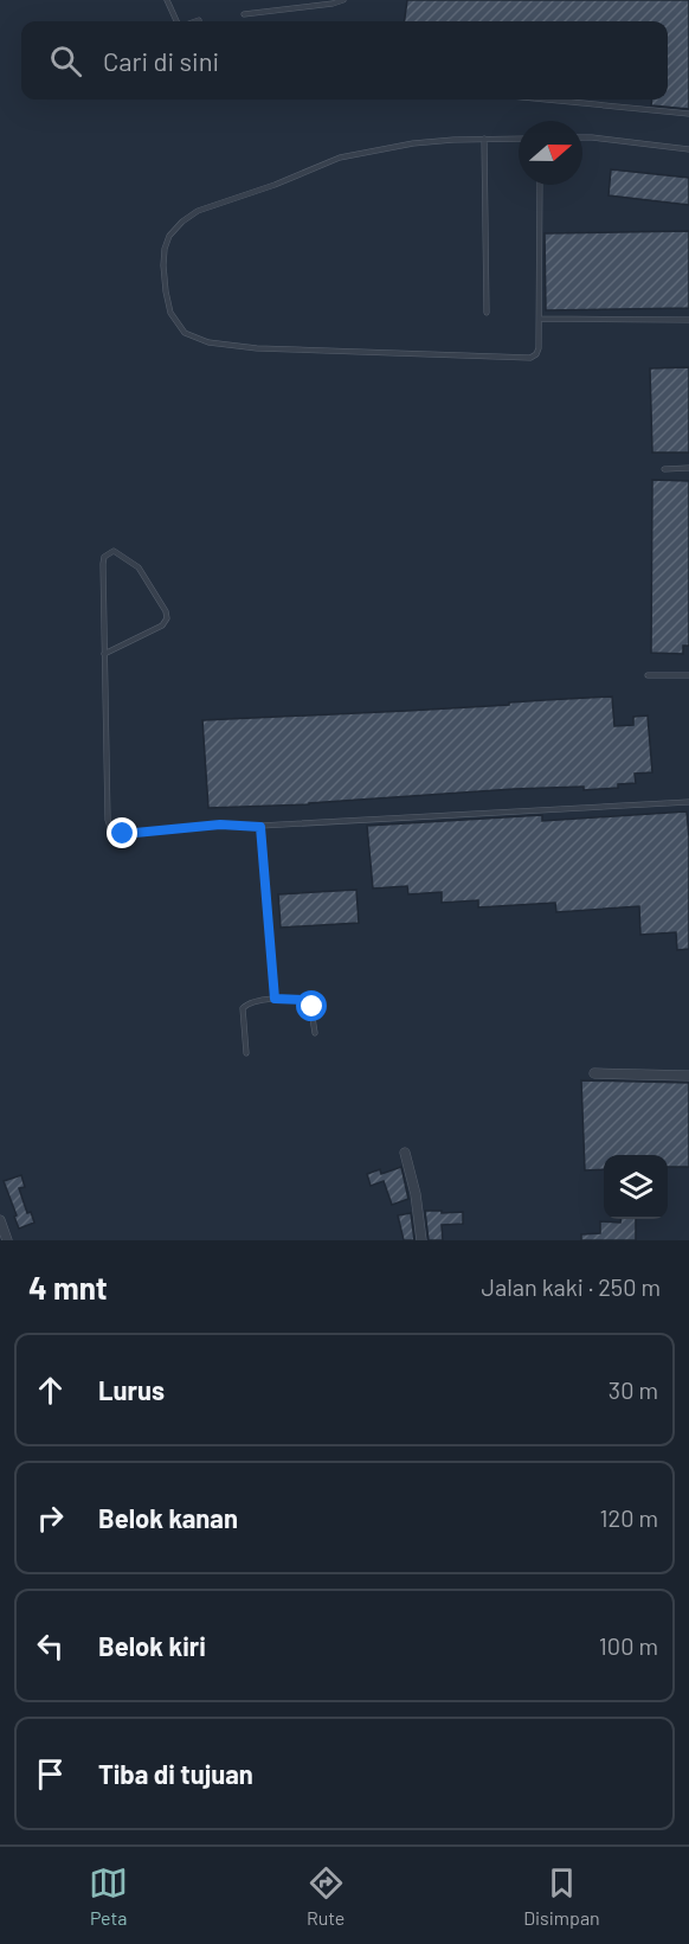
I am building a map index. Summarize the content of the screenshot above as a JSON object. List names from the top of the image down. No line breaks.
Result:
{"north":"right","page":{"search":"Cari di sini","heading":["4 mnt","Jalan kaki · 250 m"],"list":[["Lurus","30 m"],["Belok kanan","120 m"],["Belok kiri","100 m"],"Tiba di tujuan"],"nav":["Peta","Rute","Disimpan"]}}
